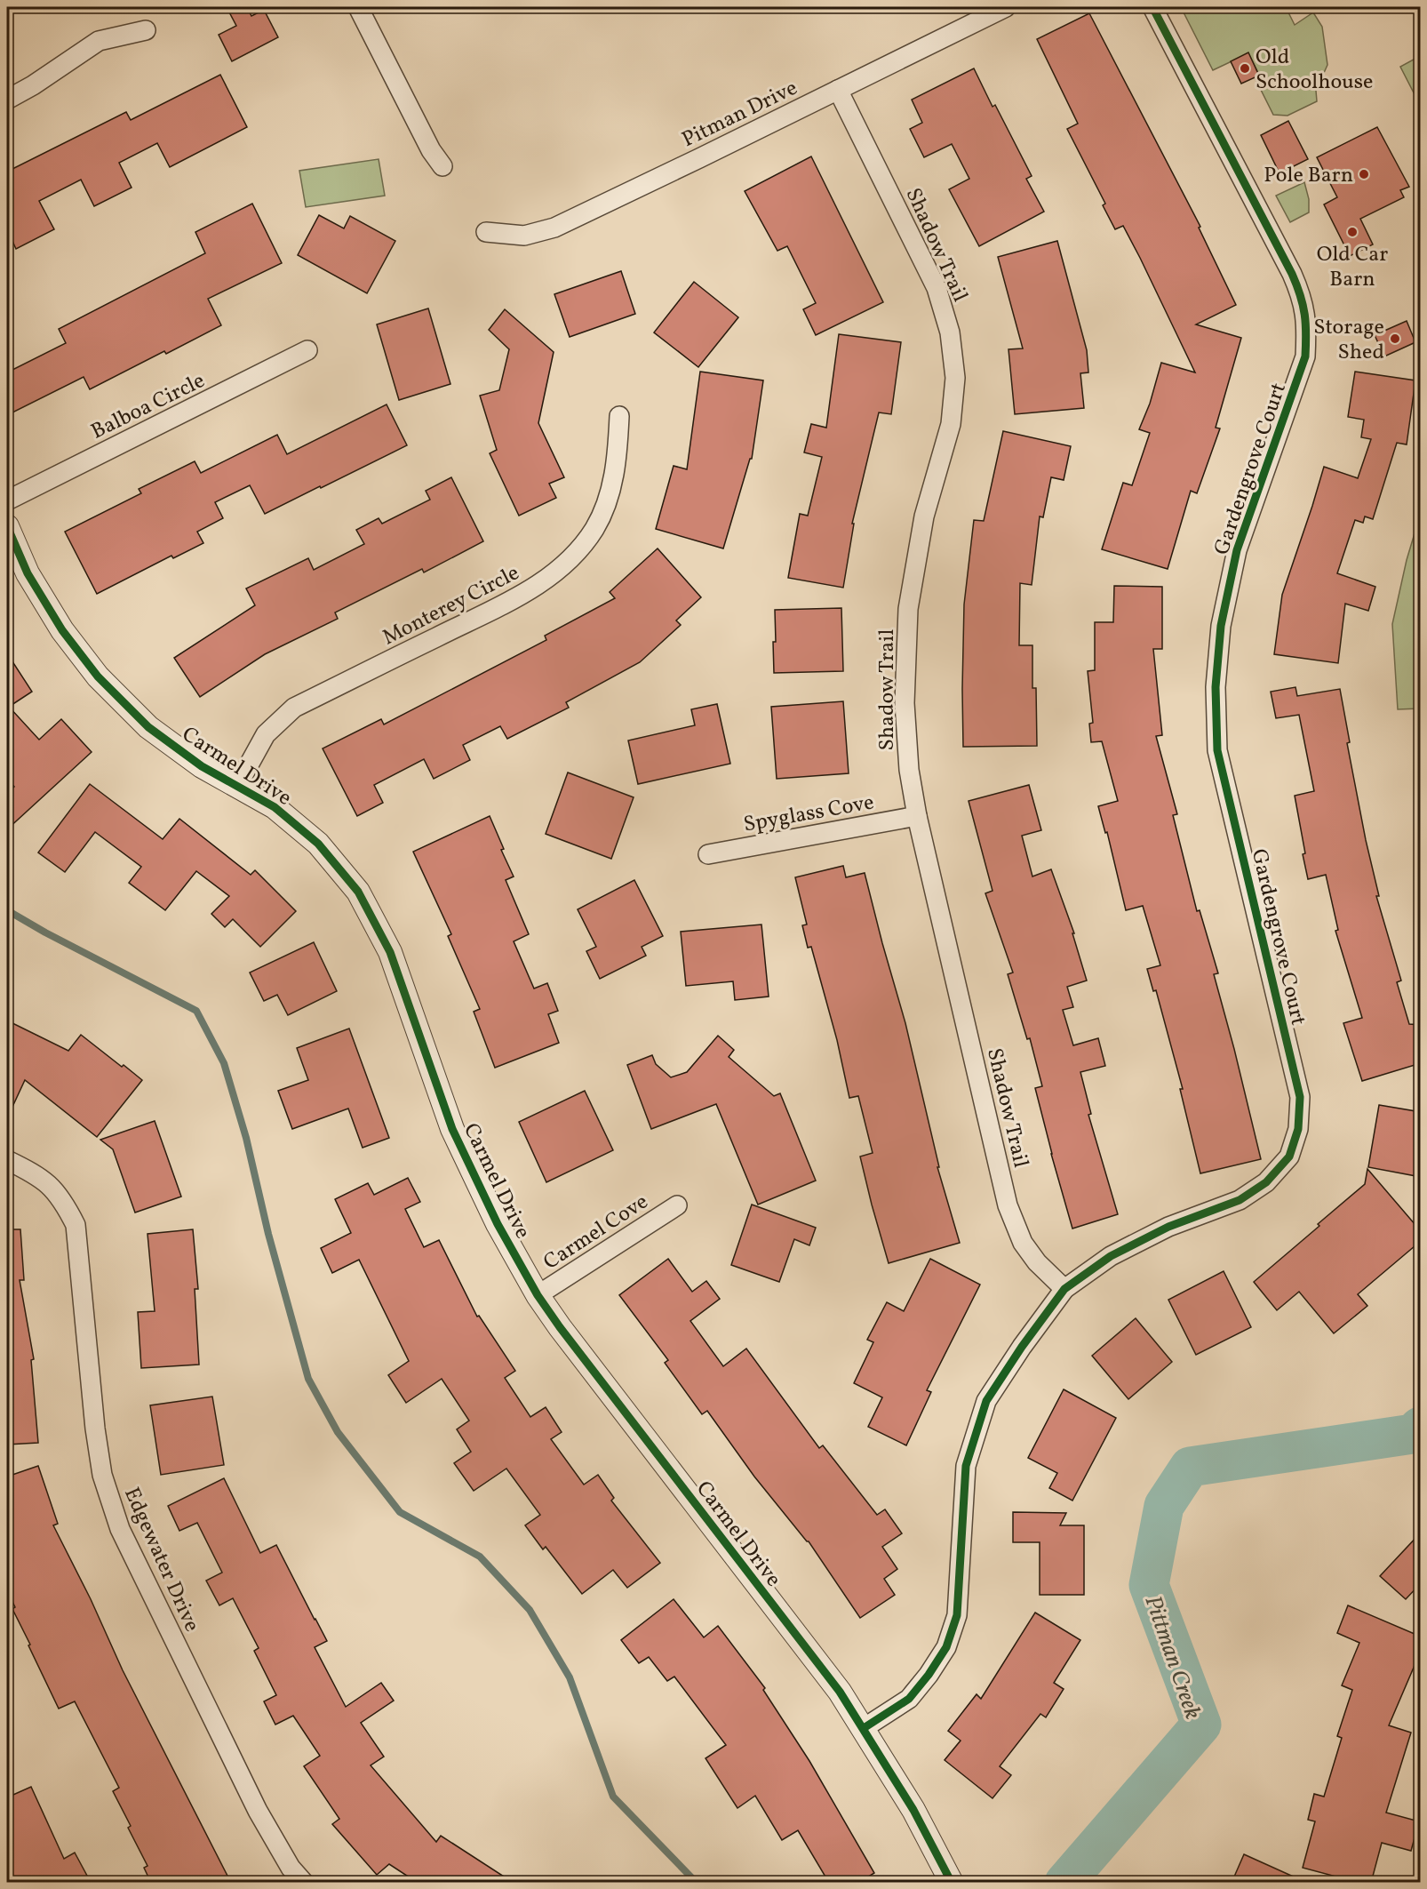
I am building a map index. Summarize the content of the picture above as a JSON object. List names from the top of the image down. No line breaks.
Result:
{"streets":{"street":["Pitman Drive","Shadow Trail","Balboa Circle","Gardengrove Court","Monterey Circle","Carmel Drive","Spyglass Cove","Carmel Cove","Edgewater Drive"]},"crossings":[["Pitman Drive","Shadow Trail"],["Shadow Trail","Gardengrove Court"],["Shadow Trail","Spyglass Cove"],["Gardengrove Court","Carmel Drive"],["Monterey Circle","Carmel Drive"],["Carmel Drive","Carmel Cove"]],"water":["Pittman Creek"],"places":["Old Schoolhouse","Pole Barn","Old Car Barn","Storage Shed"]}
